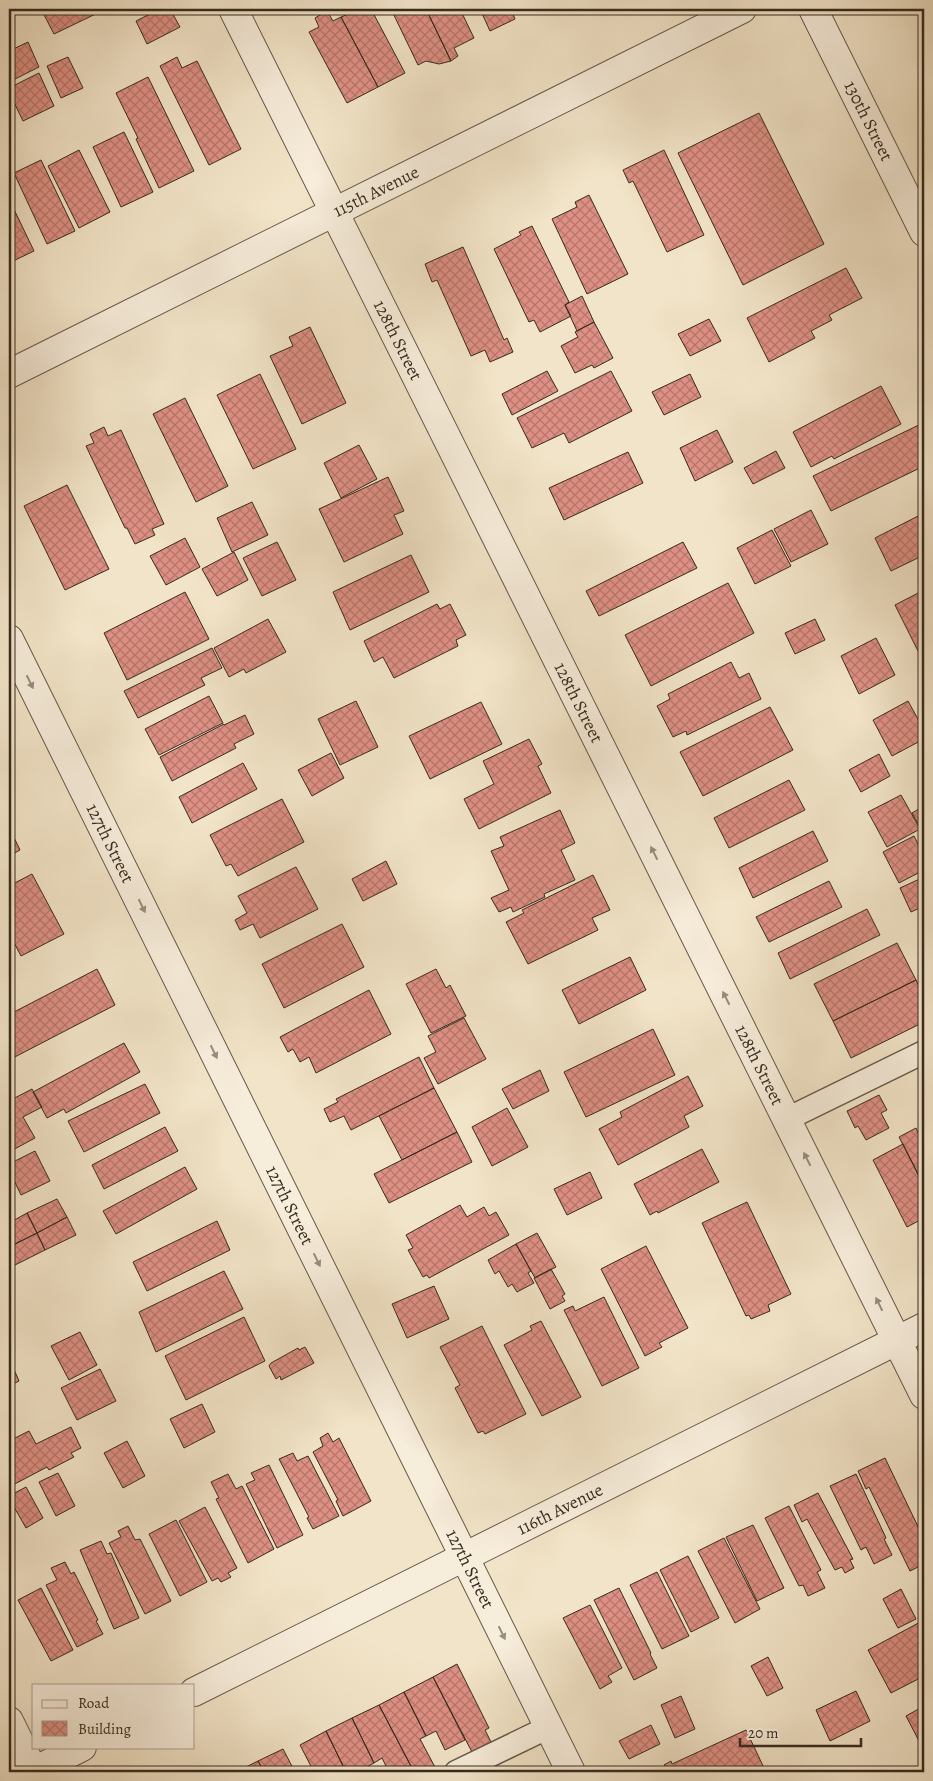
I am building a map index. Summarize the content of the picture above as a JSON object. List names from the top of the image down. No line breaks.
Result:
{"streets":{"street":["130th Street","115th Avenue","128th Street","127th Street","116th Avenue"]},"crossings":[["115th Avenue","128th Street"],["128th Street","116th Avenue"],["127th Street","116th Avenue"]],"one_way":["128th Street","127th Street"],"legend":["Road","Building"],"scale_bar":"20 m"}
